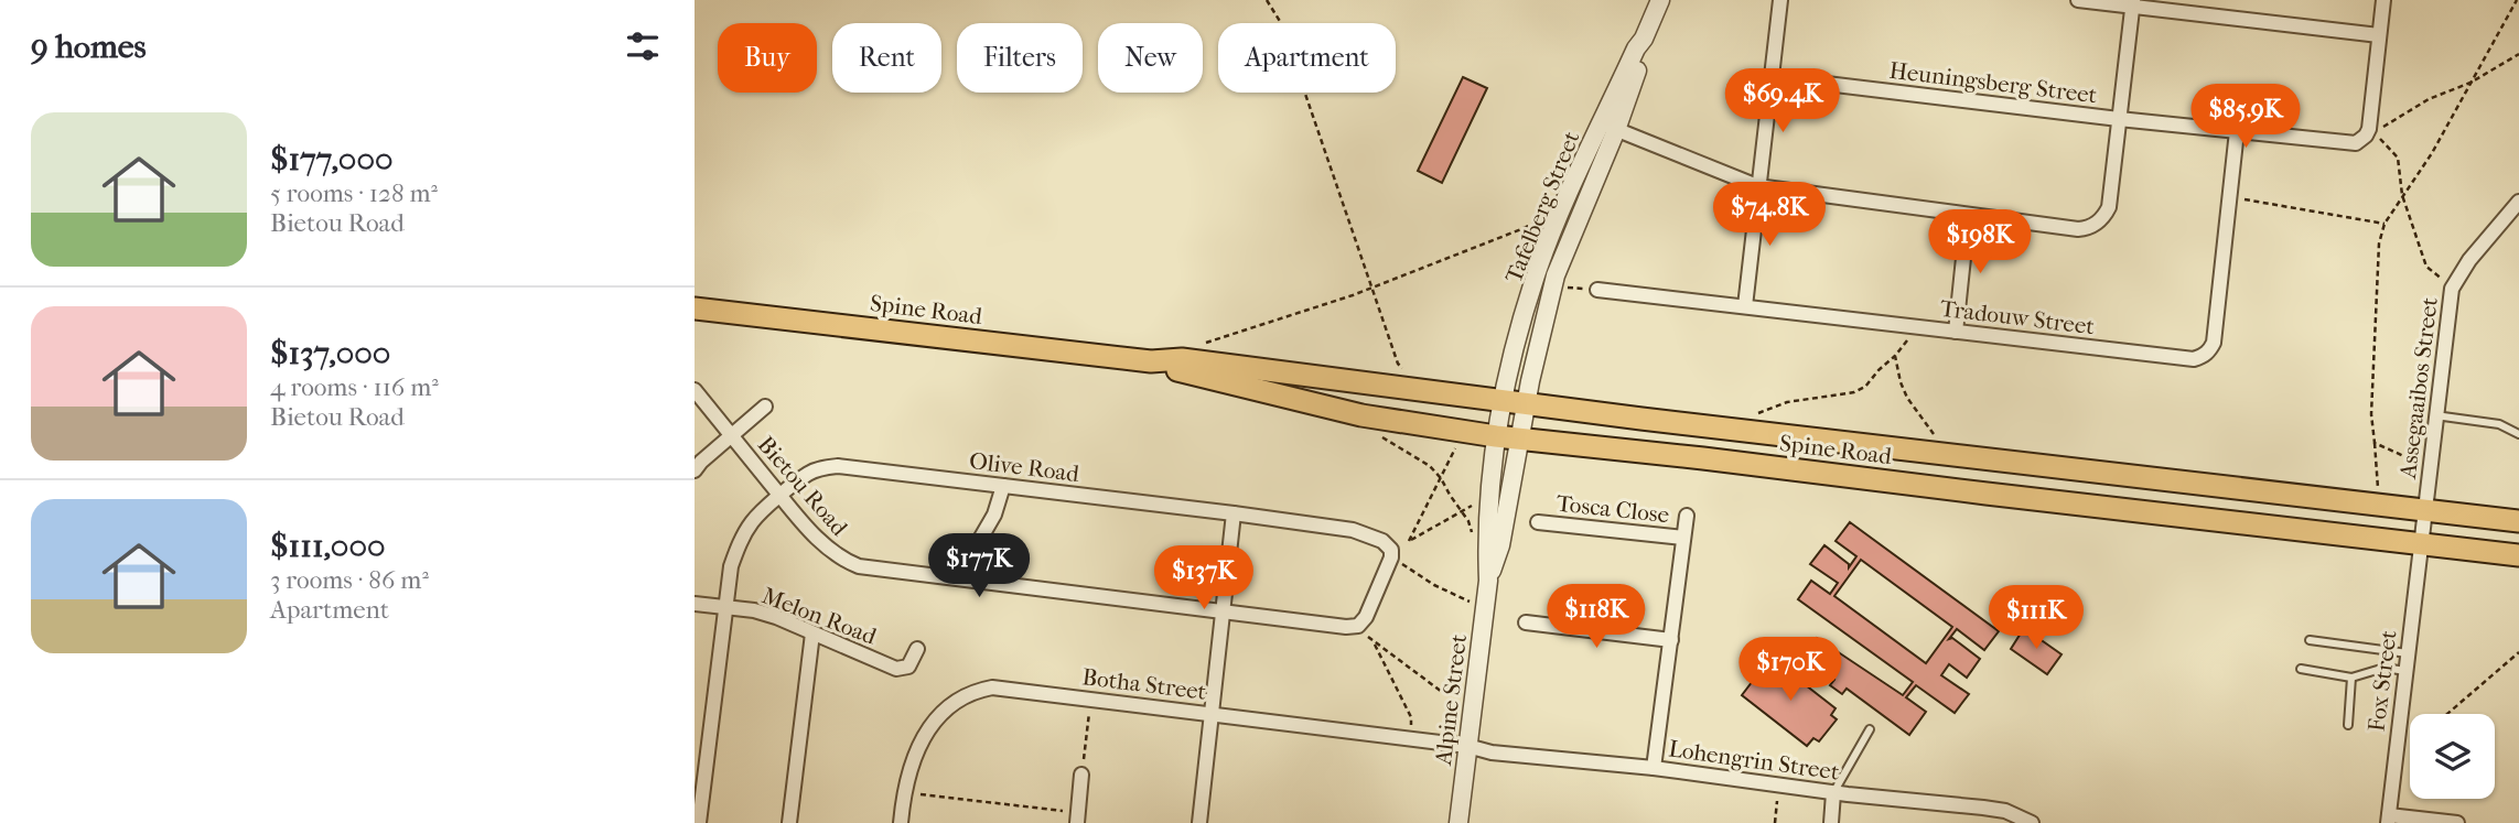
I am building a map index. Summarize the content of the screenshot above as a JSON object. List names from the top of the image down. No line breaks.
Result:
{"streets":{"main road":["Spine Road"],"street":["Heuningsberg Street","Tafelberg Street","Tradouw Street","Assegaaibos Street","Olive Road","Bietou Road","Tosca Close","Melon Road","Fox Street","Botha Street","Alpine Street","Lohengrin Street"]},"crossings":[["Heuningsberg Street","Tradouw Street"],["Tafelberg Street","Spine Road"],["Tafelberg Street","Alpine Street"],["Spine Road","Assegaaibos Street"],["Spine Road","Fox Street"],["Spine Road","Alpine Street"],["Assegaaibos Street","Fox Street"],["Olive Road","Bietou Road"],["Olive Road","Melon Road"],["Botha Street","Alpine Street"],["Botha Street","Lohengrin Street"],["Alpine Street","Lohengrin Street"]],"page":{"heading":"9 homes","chip":["Buy","Rent","Filters","New","Apartment"],"price":["$69.4K","$85.9K","$74.8K","$198K","$177K","$137K","$118K","$111K","$170K"],"list":[{"name":"$177,000","note":"5 rooms · 128 m² · Bietou Road"},{"name":"$137,000","note":"4 rooms · 116 m² · Bietou Road"},{"name":"$111,000","note":"3 rooms · 86 m² · Apartment"}]}}
